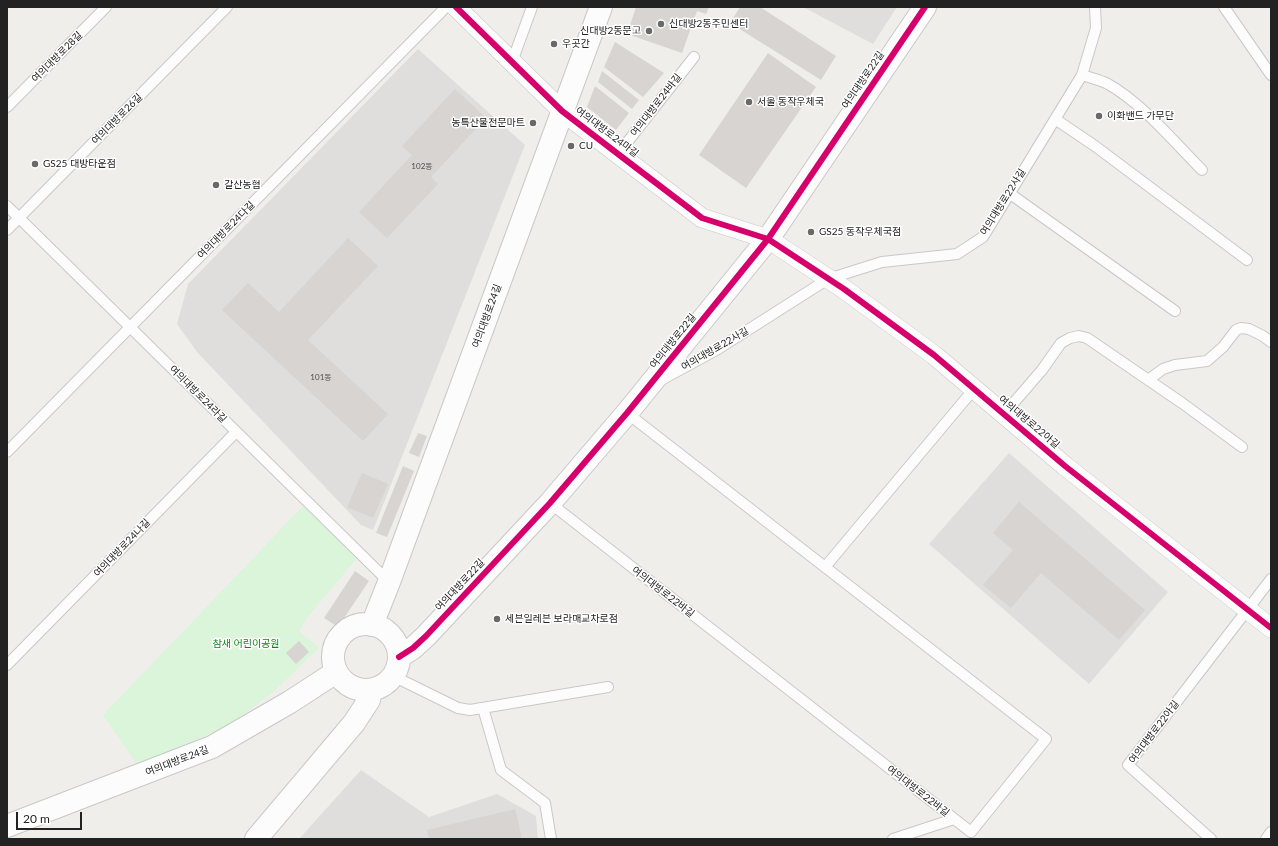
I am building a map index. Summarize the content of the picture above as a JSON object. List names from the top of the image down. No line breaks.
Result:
{"streets":{"street":["여의대방로22길","여의대방로24마길","여의대방로24길","여의대방로22아길"],"lane":["여의대방로28길","여의대방로24바길","여의대방로26길","여의대방로22사길","여의대방로24다길","여의대방로24라길","여의대방로24나길","여의대방로22바길"]},"crossings":[["여의대방로22길","여의대방로24마길"],["여의대방로22길","여의대방로22사길"],["여의대방로22길","여의대방로24길"],["여의대방로22길","여의대방로22아길"],["여의대방로22길","여의대방로22바길"],["여의대방로24바길","여의대방로24마길"],["여의대방로26길","여의대방로24라길"],["여의대방로24마길","여의대방로24길"],["여의대방로24마길","여의대방로22아길"],["여의대방로22사길","여의대방로22아길"],["여의대방로24다길","여의대방로24라길"],["여의대방로24길","여의대방로24라길"],["여의대방로24라길","여의대방로24나길"]],"parks":["참새 어린이공원"],"places":["신대방2동주민센터","신대방2동문고","우곳간","서울 동작우체국","이화밴드 가무단","농특산물전문마트","CU","GS25 대방타운점","갈산농협","GS25 동작우체국점","세븐일레븐 보라매교차로점"],"house_numbers":["102동","101동"],"scale_bar":"20 m"}
